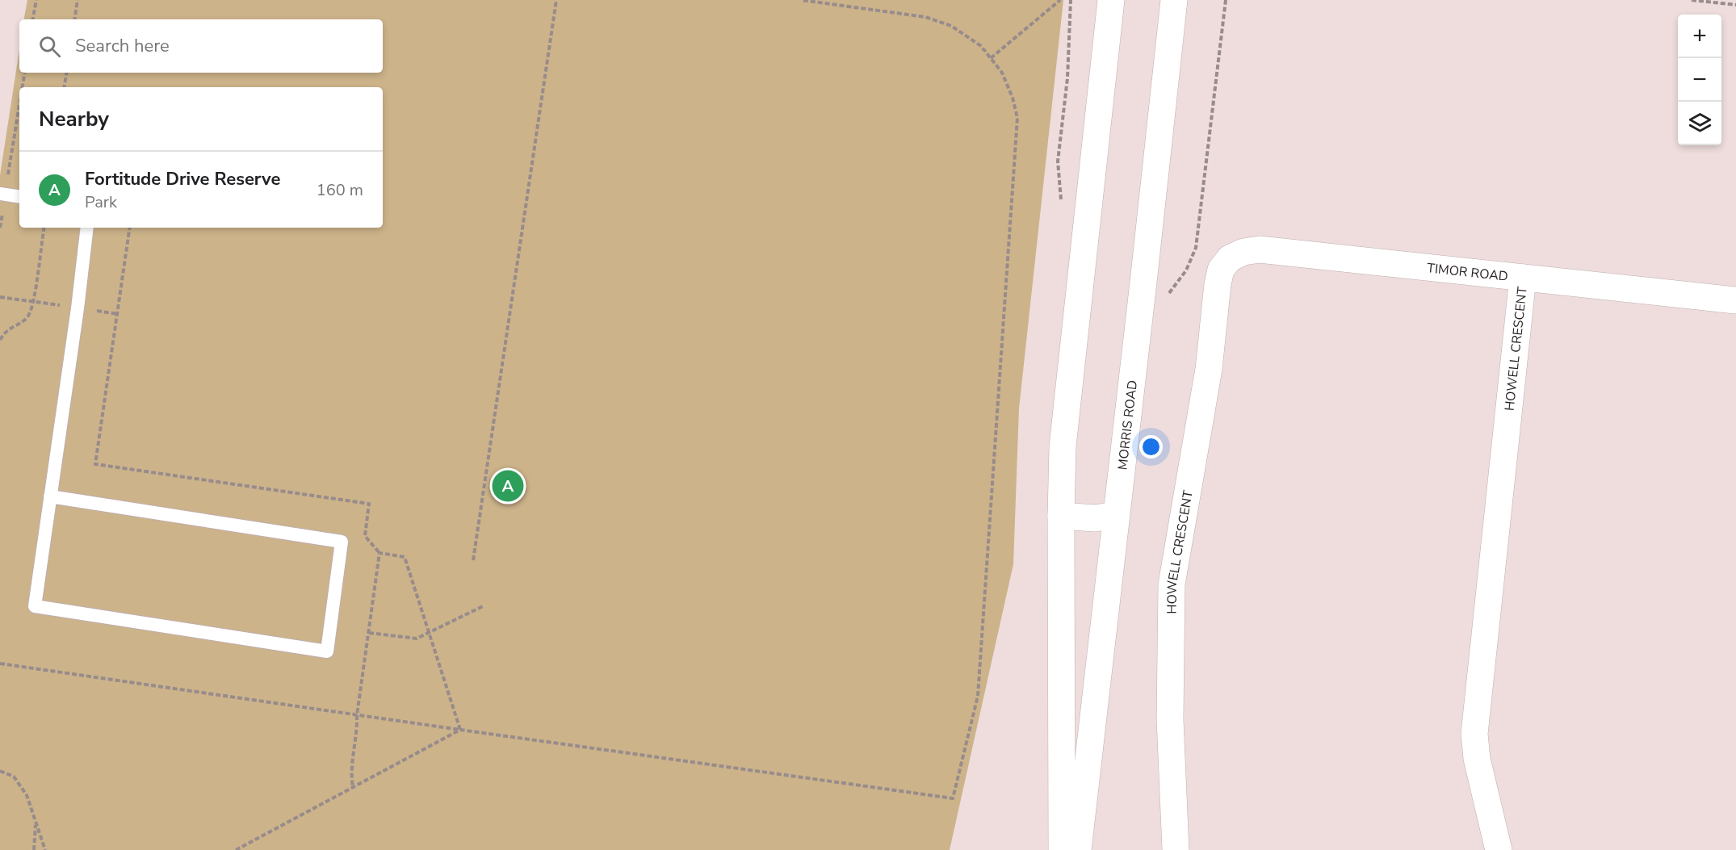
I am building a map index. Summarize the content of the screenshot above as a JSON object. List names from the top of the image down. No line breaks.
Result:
{"streets":{"street":["TIMOR ROAD","HOWELL CRESCENT","MORRIS ROAD"]},"crossings":[["TIMOR ROAD","HOWELL CRESCENT"]],"page":{"map_buttons":["+","−"],"search":"Search here","heading":"Nearby","list":[{"mark":"A","name":"Fortitude Drive Reserve","note":"Park","value":"160 m"}],"pins":"A"}}
